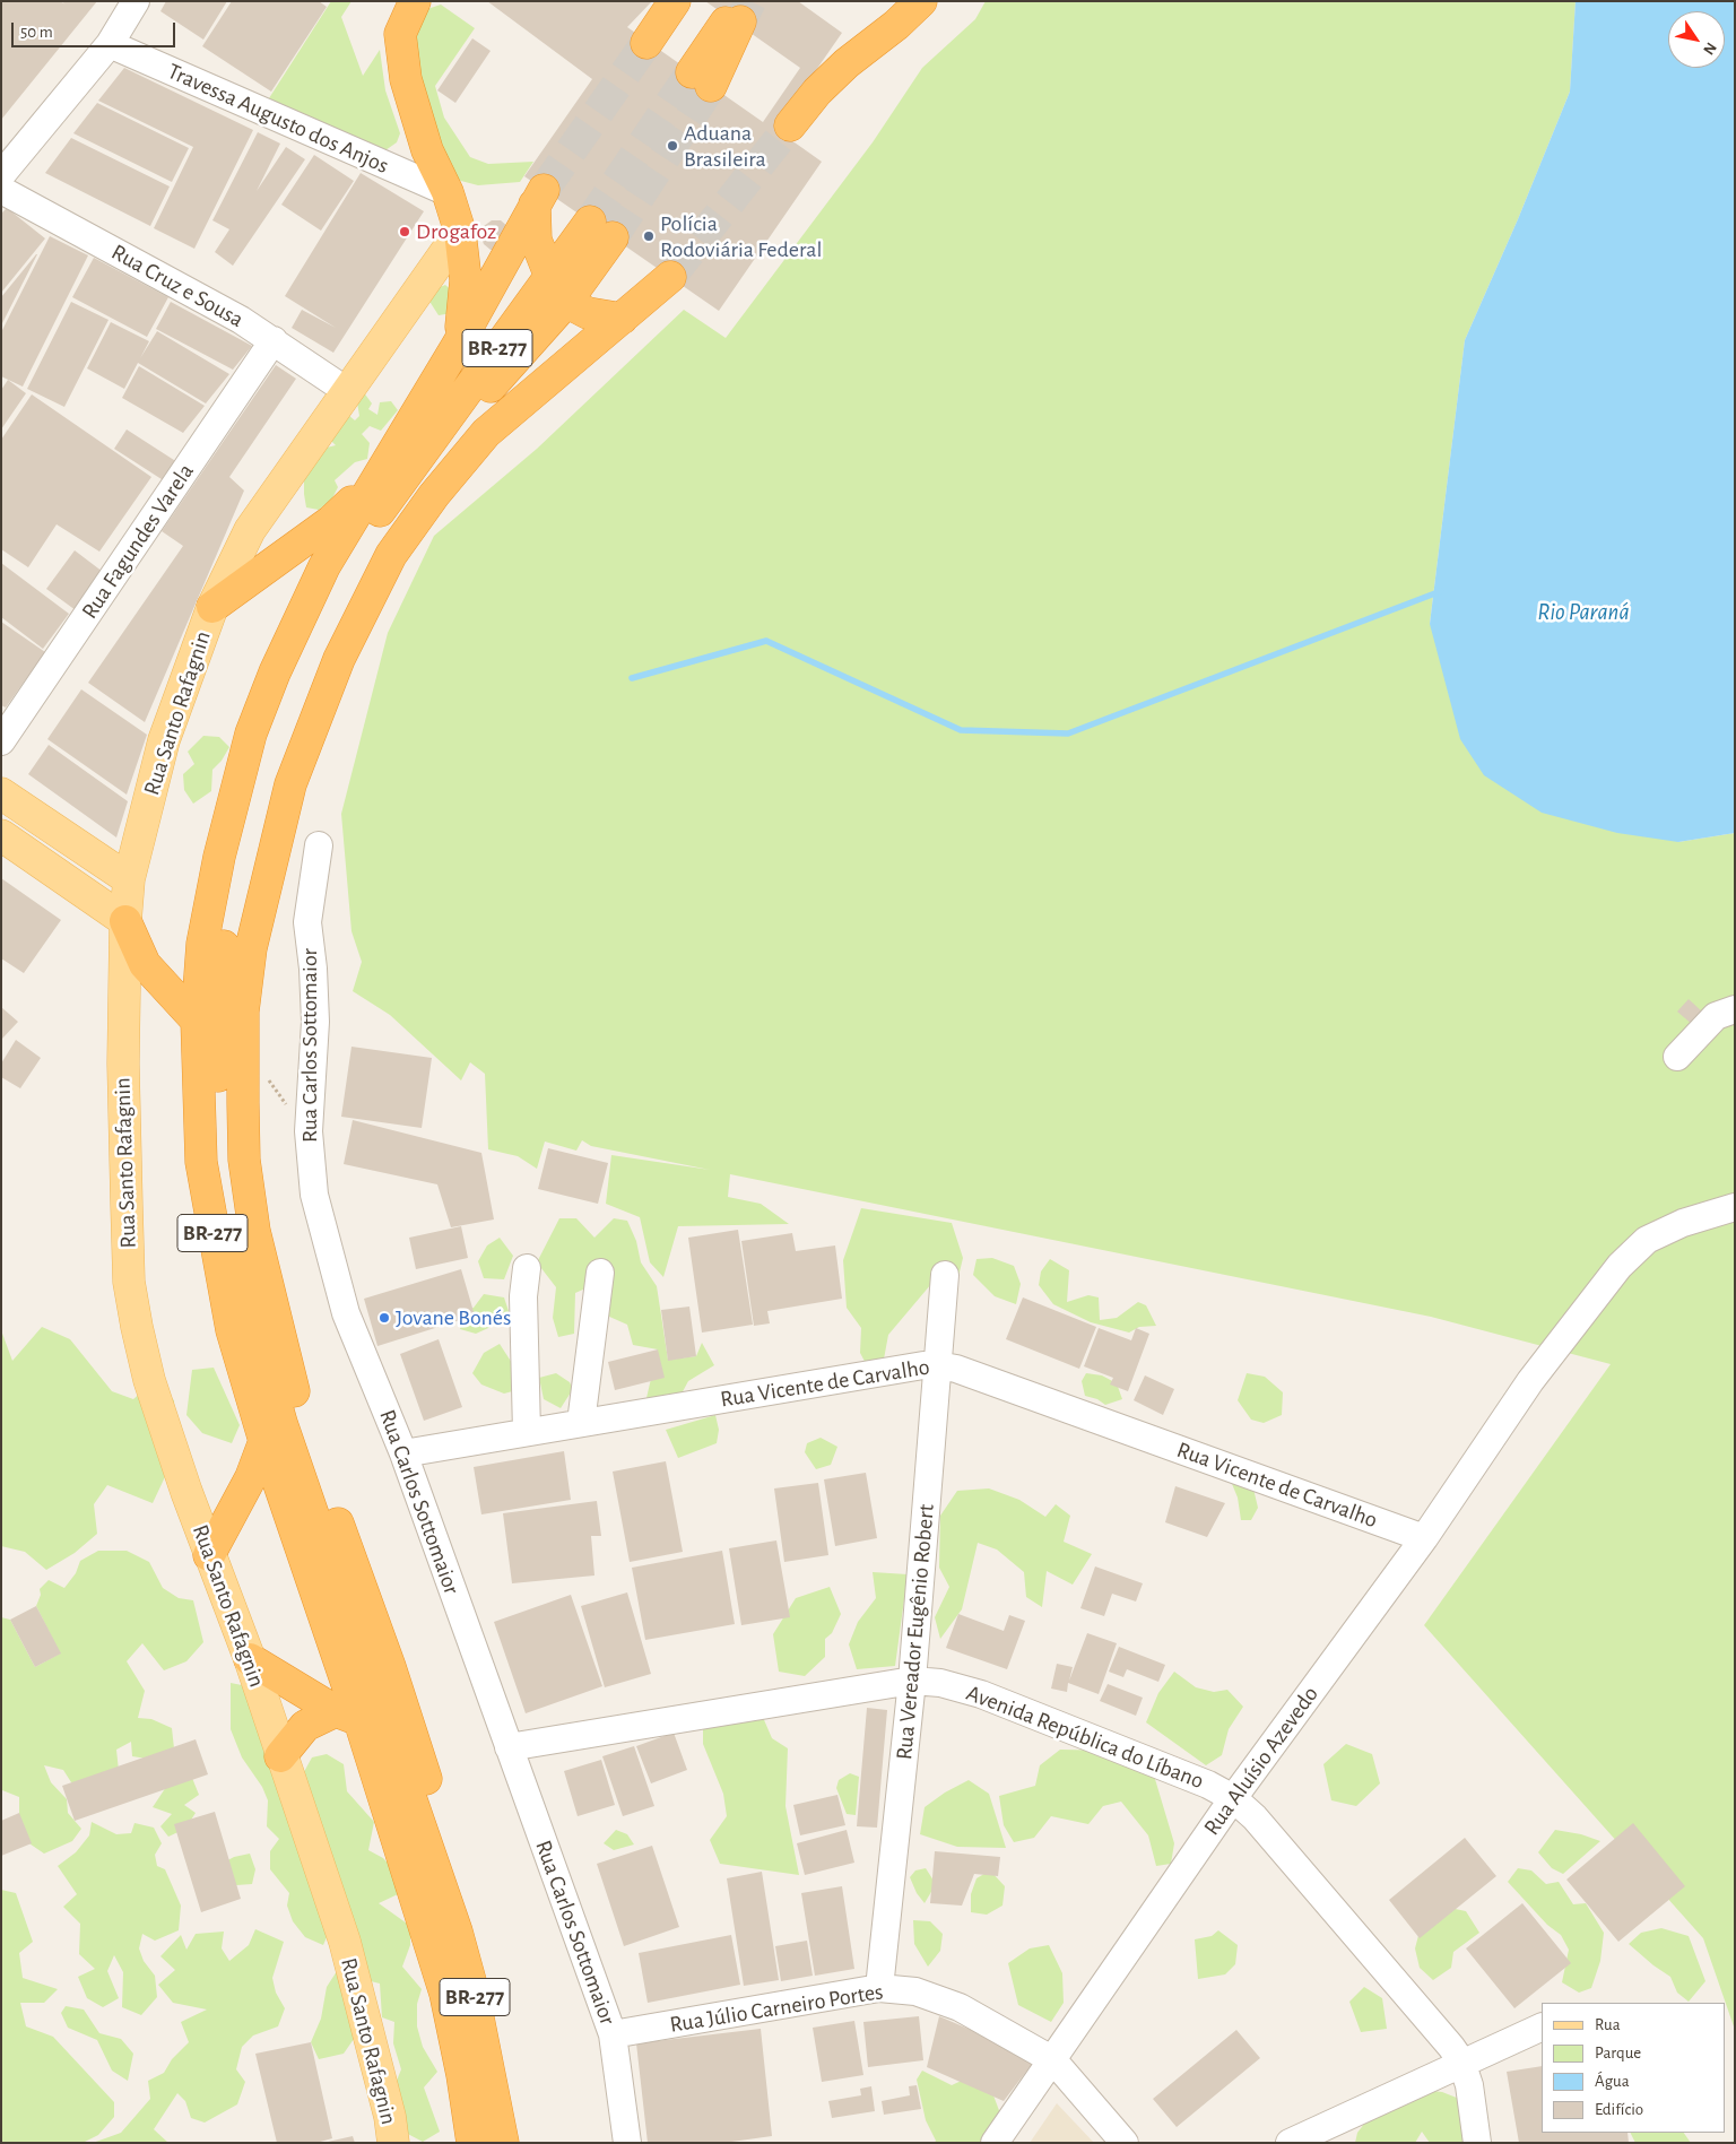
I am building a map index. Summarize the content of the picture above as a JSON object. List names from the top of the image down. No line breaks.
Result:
{"streets":{"highway":["BR-277"],"main road":["Rua Santo Rafagnin"],"street":["Travessa Augusto dos Anjos","Rua Cruz e Sousa","Rua Fagundes Varela","Rua Carlos Sottomaior","Rua Vicente de Carvalho","Rua Vereador Eugênio Robert","Avenida República do Líbano","Rua Aluísio Azevedo","Rua Júlio Carneiro Portes"]},"crossings":[["Rua Cruz e Sousa","Rua Fagundes Varela"],["Rua Cruz e Sousa","Rua Santo Rafagnin"],["Rua Carlos Sottomaior","Rua Vicente de Carvalho"],["Rua Carlos Sottomaior","Avenida República do Líbano"],["Rua Carlos Sottomaior","Rua Júlio Carneiro Portes"],["Rua Vicente de Carvalho","Rua Vereador Eugênio Robert"],["Rua Vicente de Carvalho","Rua Aluísio Azevedo"],["Rua Vereador Eugênio Robert","Avenida República do Líbano"],["Rua Vereador Eugênio Robert","Rua Júlio Carneiro Portes"],["Avenida República do Líbano","Rua Aluísio Azevedo"],["Rua Aluísio Azevedo","Rua Júlio Carneiro Portes"]],"water":["Rio Paraná"],"places":["Aduana Brasileira","Drogafoz","Polícia Rodoviária Federal","Jovane Bonés"],"legend":["Rua","Parque","Água","Edifício"],"scale_bar":"50 m","north":"bottom right"}
